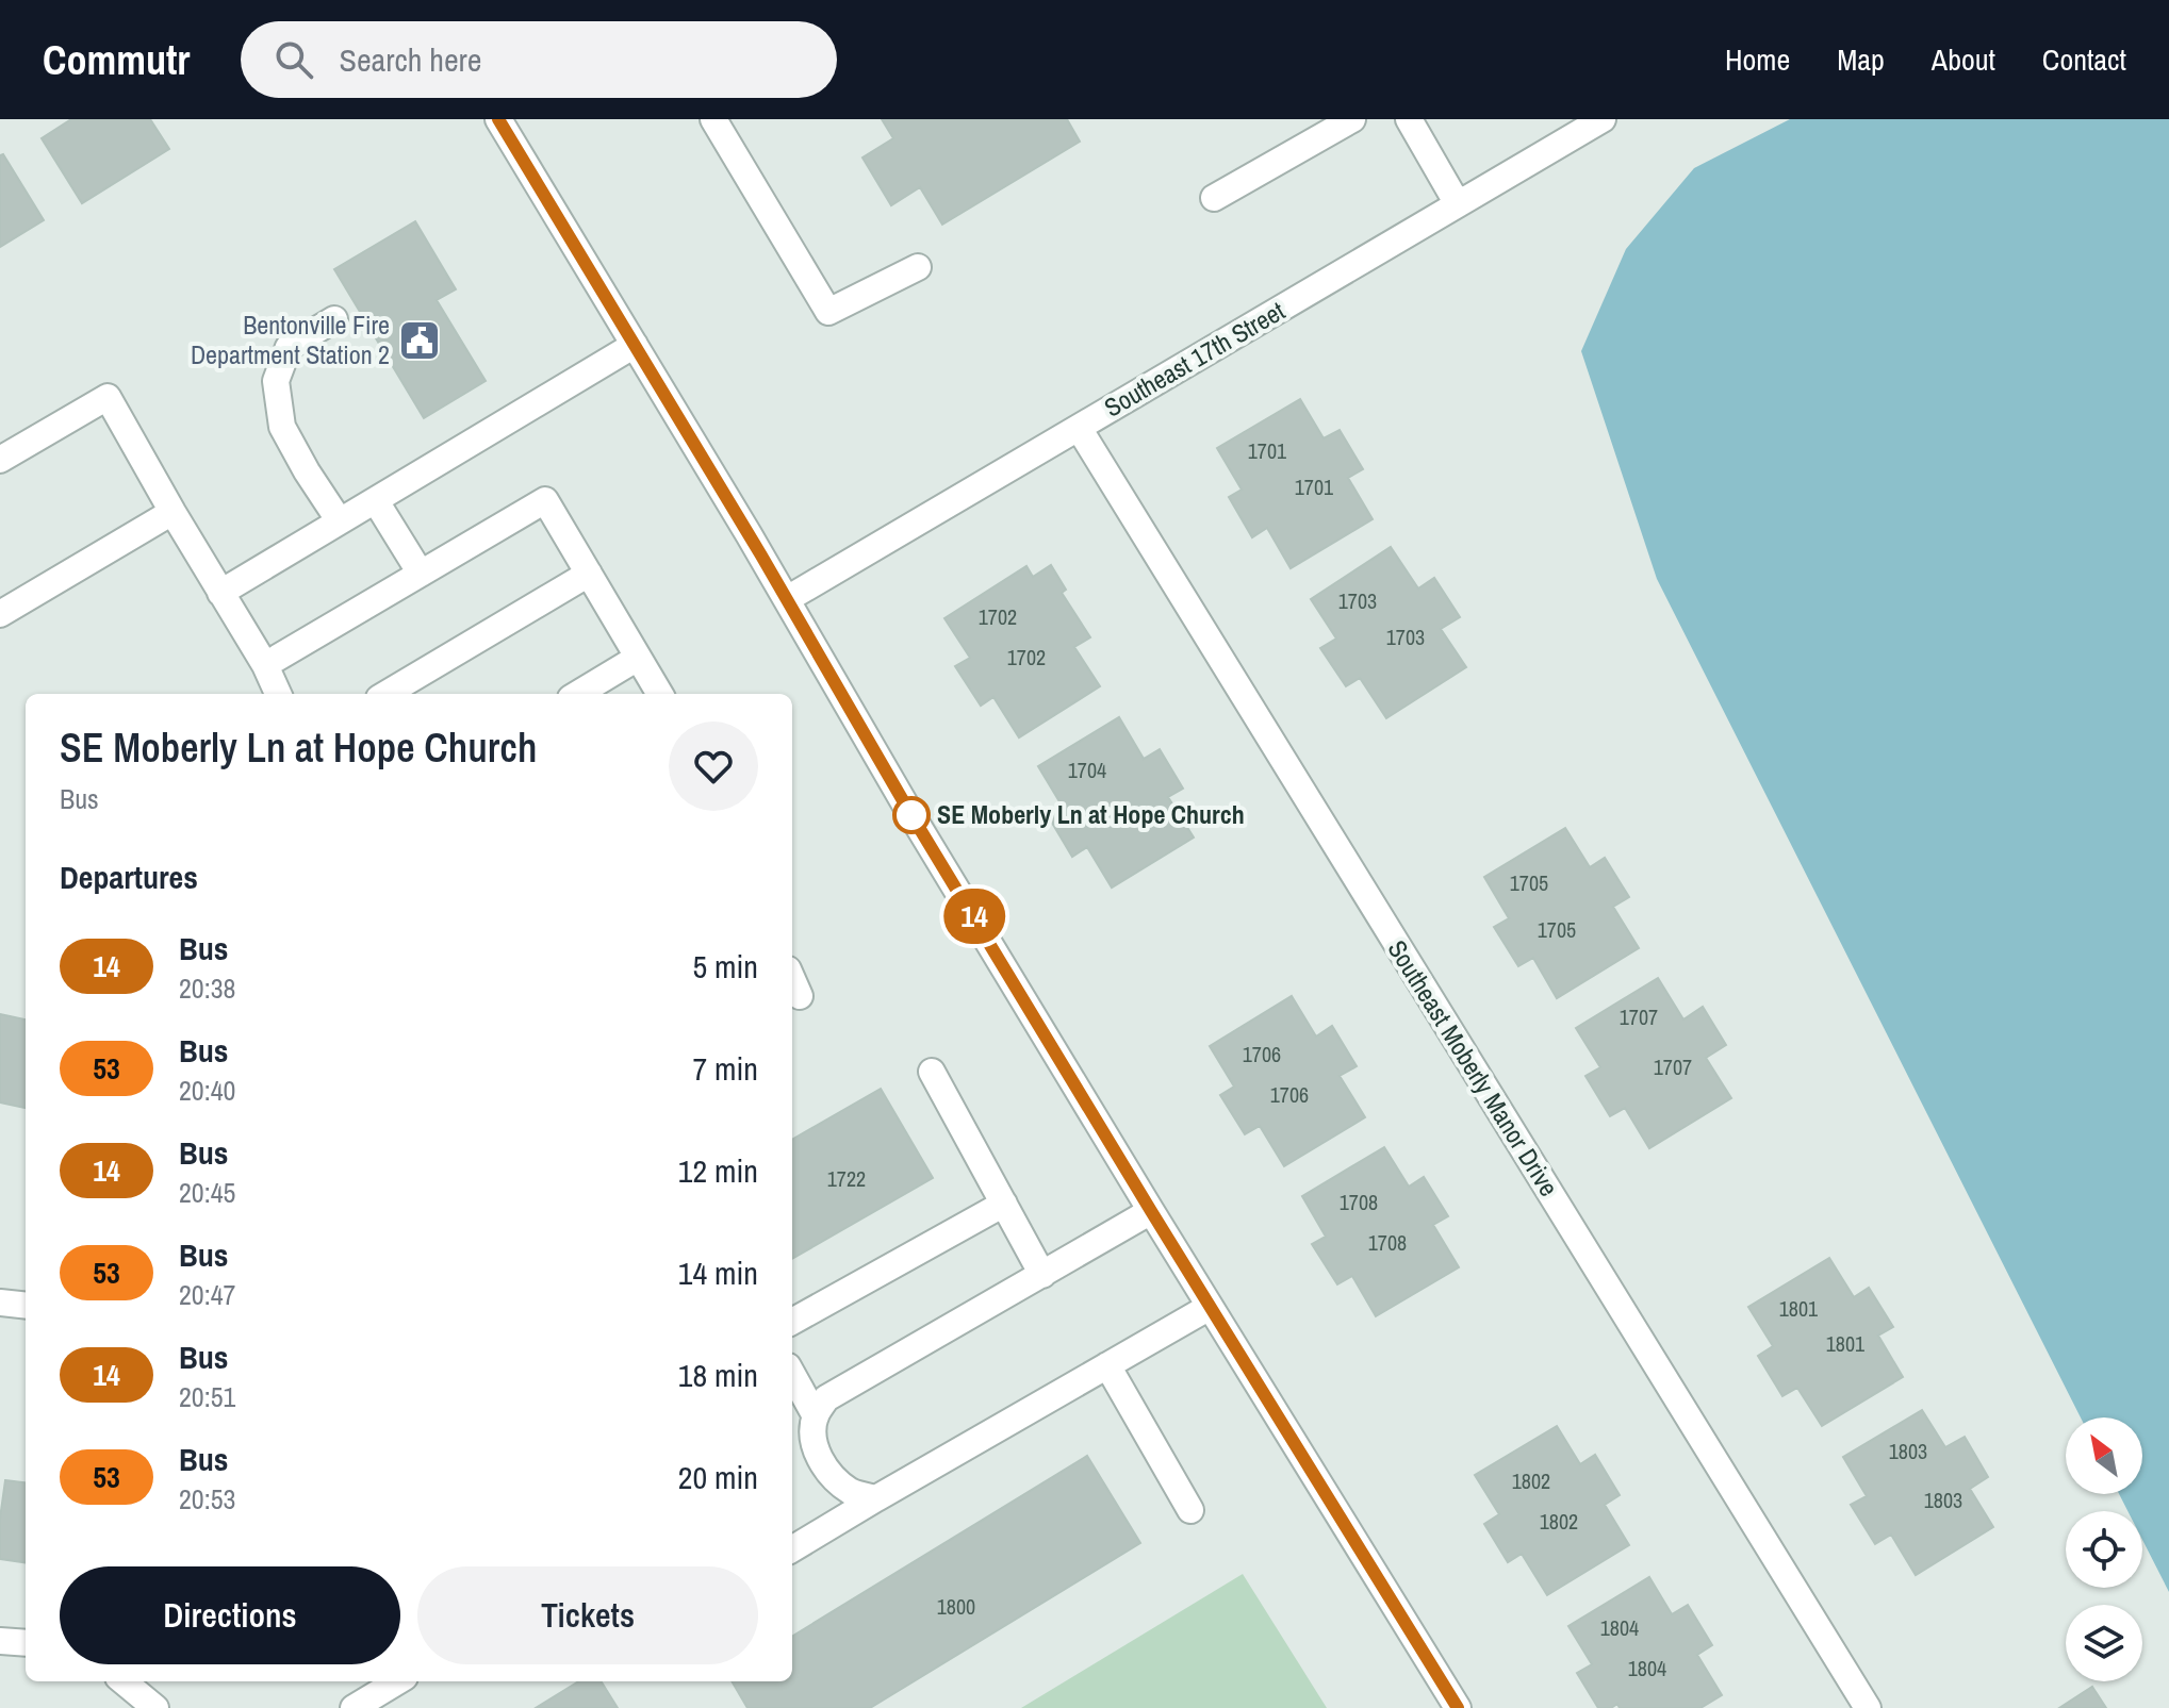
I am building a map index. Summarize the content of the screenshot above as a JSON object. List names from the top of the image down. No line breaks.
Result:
{"streets":{"street":["Southeast 17th Street","Southeast Moberly Manor Drive"]},"crossings":[["Southeast 17th Street","Southeast Moberly Manor Drive"]],"places":{"public building":["Bentonville Fire Department Station 2"],"other":["SE Moberly Ln at Hope Church"]},"lines":["bus line 14"],"house_numbers":["1701","1701","1703","1702","1703","1702","1704","1705","1705","1707","1706","1707","1706","1722","1708","1708","1801","1801","1803","1802","1803","1802","1800","1804","1804"],"north":"top left","page":{"header":"Commutr","search":"Search here","nav":["Home","Map","About","Contact"],"on_map":"14","heading":[["SE Moberly Ln at Hope Church","Bus"],"Departures"],"list":[{"mark":"14","name":"Bus","note":"20:38","value":"5 min"},{"mark":"53","name":"Bus","note":"20:40","value":"7 min"},{"mark":"14","name":"Bus","note":"20:45","value":"12 min"},{"mark":"53","name":"Bus","note":"20:47","value":"14 min"},{"mark":"14","name":"Bus","note":"20:51","value":"18 min"},{"mark":"53","name":"Bus","note":"20:53","value":"20 min"}],"buttons":["Directions","Tickets"]}}
